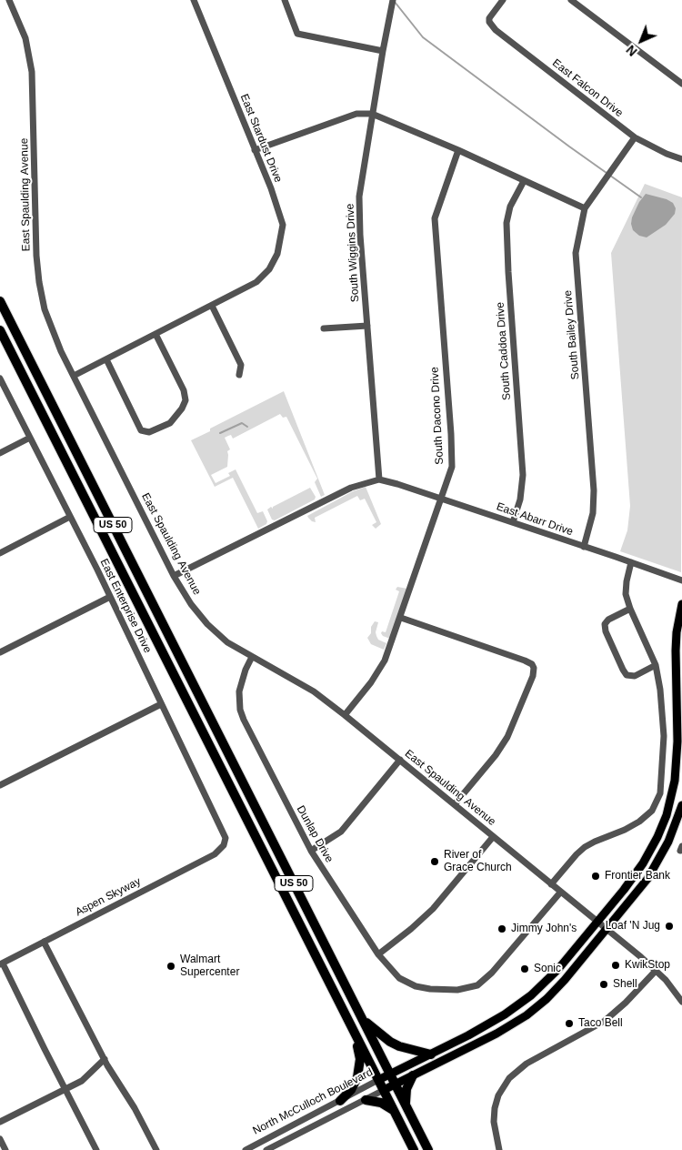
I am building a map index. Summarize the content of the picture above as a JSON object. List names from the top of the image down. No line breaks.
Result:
{"streets":{"highway":["US 50"],"main road":["North McCulloch Boulevard"],"street":["East Falcon Drive","East Stardust Drive","East Spaulding Avenue","South Wiggins Drive","South Bailey Drive","South Caddoa Drive","South Dacono Drive","East Abarr Drive","East Enterprise Drive","Dunlap Drive","Aspen Skyway"]},"crossings":[["East Falcon Drive","South Bailey Drive"],["East Spaulding Avenue","South Dacono Drive"],["East Spaulding Avenue","Dunlap Drive"],["East Spaulding Avenue","North McCulloch Boulevard"],["South Wiggins Drive","East Abarr Drive"],["South Bailey Drive","East Abarr Drive"],["South Caddoa Drive","East Abarr Drive"],["South Dacono Drive","East Abarr Drive"],["US 50","North McCulloch Boulevard"],["East Enterprise Drive","Aspen Skyway"]],"places":["River of Grace Church","Frontier Bank","Loaf 'N Jug","Jimmy John's","KwikStop","Walmart Supercenter","Sonic","Shell","Taco Bell"],"north":"bottom left"}
